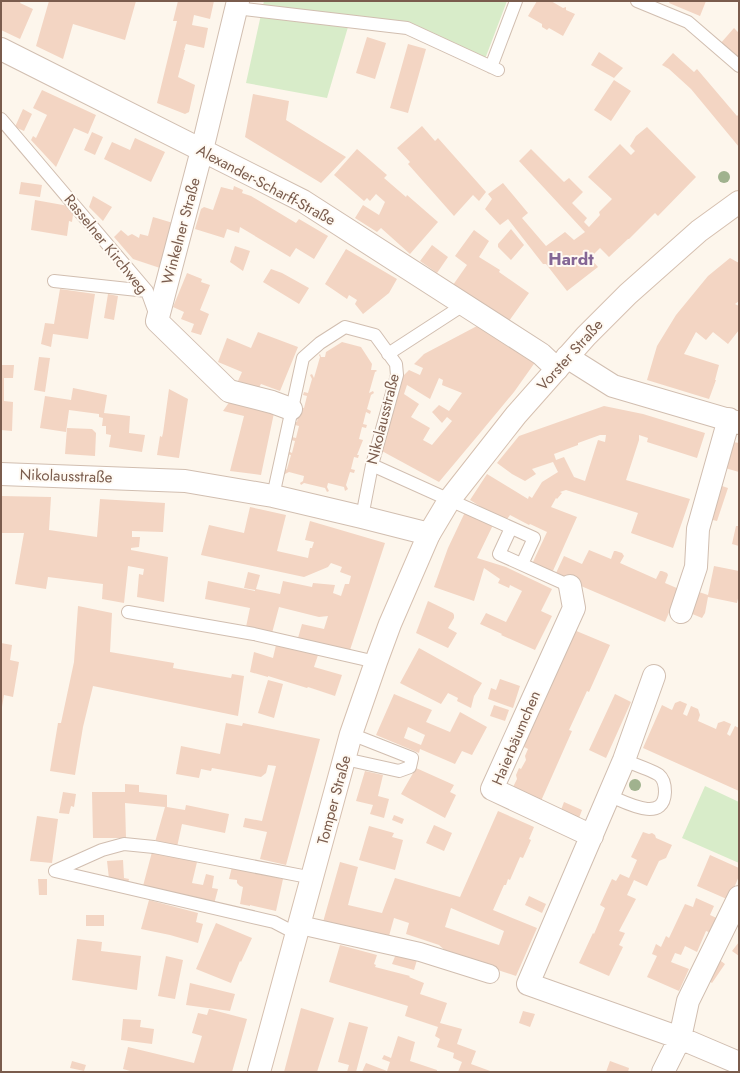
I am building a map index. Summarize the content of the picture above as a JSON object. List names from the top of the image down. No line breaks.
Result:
{"streets":{"street":["Alexander-Scharff-Straße","Winkelner Straße","Rasselner Kirchweg","Vorster Straße","Nikolausstraße","Haierbäumchen","Tomper Straße"]},"crossings":[["Alexander-Scharff-Straße","Winkelner Straße"],["Alexander-Scharff-Straße","Vorster Straße"],["Winkelner Straße","Rasselner Kirchweg"],["Rasselner Kirchweg","Nikolausstraße"],["Vorster Straße","Nikolausstraße"],["Vorster Straße","Tomper Straße"],["Nikolausstraße","Tomper Straße"]],"districts":["Hardt"]}
